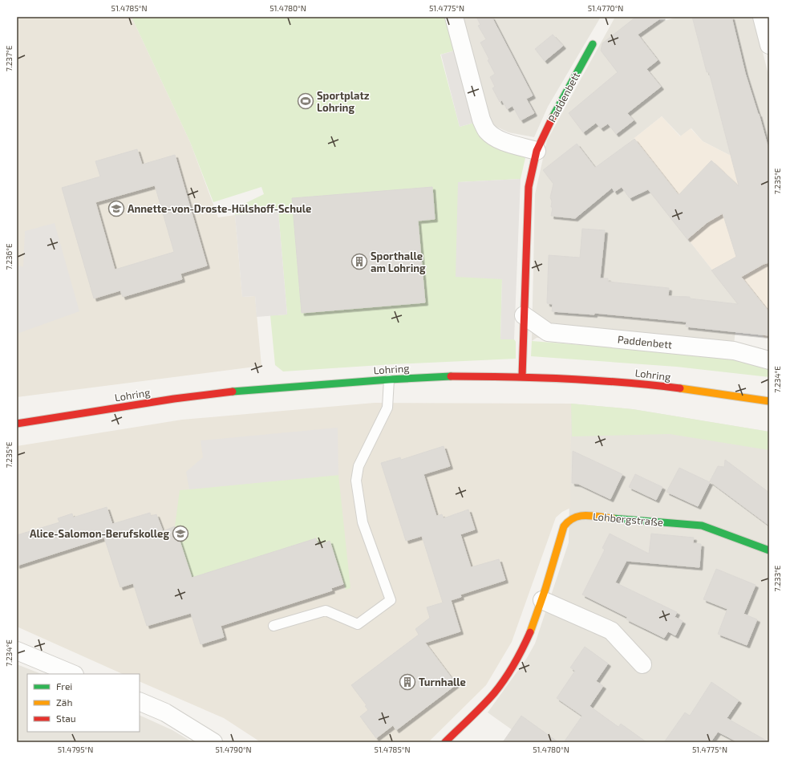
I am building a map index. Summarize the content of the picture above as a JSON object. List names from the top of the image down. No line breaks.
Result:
{"streets":{"street":["Paddenbett","Lohring","Lohbergstraße"]},"crossings":[["Paddenbett","Lohring"]],"places":{"sports":["Sportplatz Lohring"],"school or university":["Annette-von-Droste-Hülshoff-Schule","Alice-Salomon-Berufskolleg"],"building":["Sporthalle am Lohring","Turnhalle"]},"legend":["Frei","Zäh","Stau"],"coordinates":["51.4785°N","51.4780°N","51.4775°N","51.4770°N","7.237°E","7.235°E","7.236°E","7.234°E","7.233°E","51.4795°N","51.4790°N"]}
